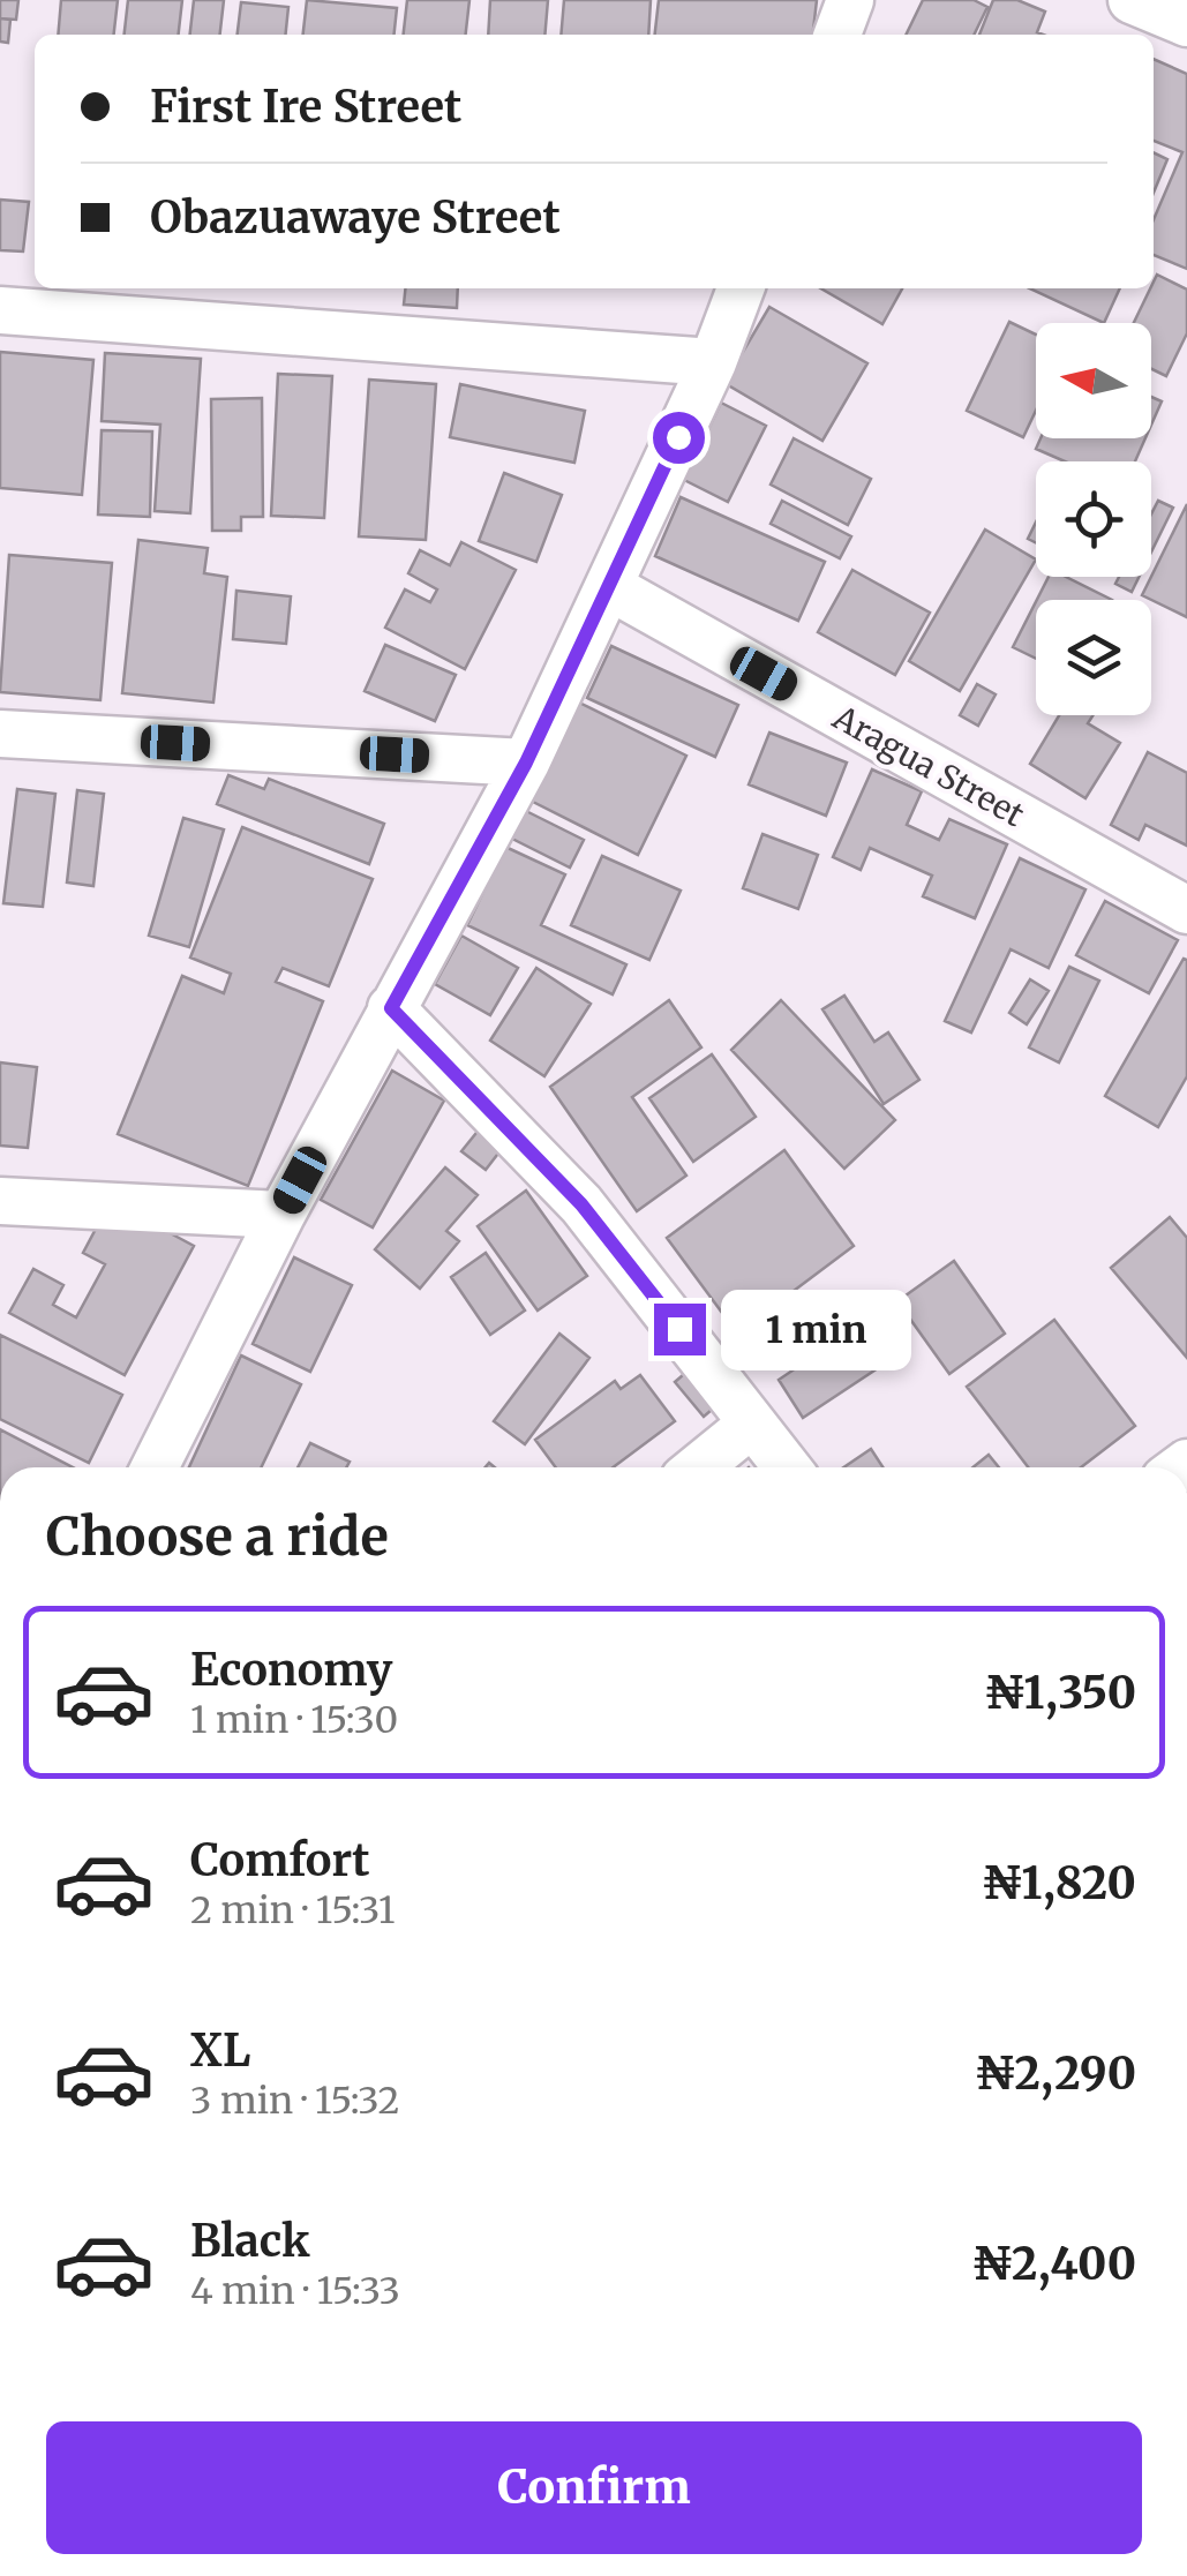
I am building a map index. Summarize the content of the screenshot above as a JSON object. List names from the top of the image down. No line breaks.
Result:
{"streets":{"street":["Aragua Street"]},"north":"left","page":{"banner":["First Ire Street","Obazuawaye Street"],"bubble":"1 min","heading":"Choose a ride","list":[{"name":"Economy","note":"1 min · 15:30","value":"₦1,350"},{"name":"Comfort","note":"2 min · 15:31","value":"₦1,820"},{"name":"XL","note":"3 min · 15:32","value":"₦2,290"},{"name":"Black","note":"4 min · 15:33","value":"₦2,400"}],"buttons":"Confirm"}}
